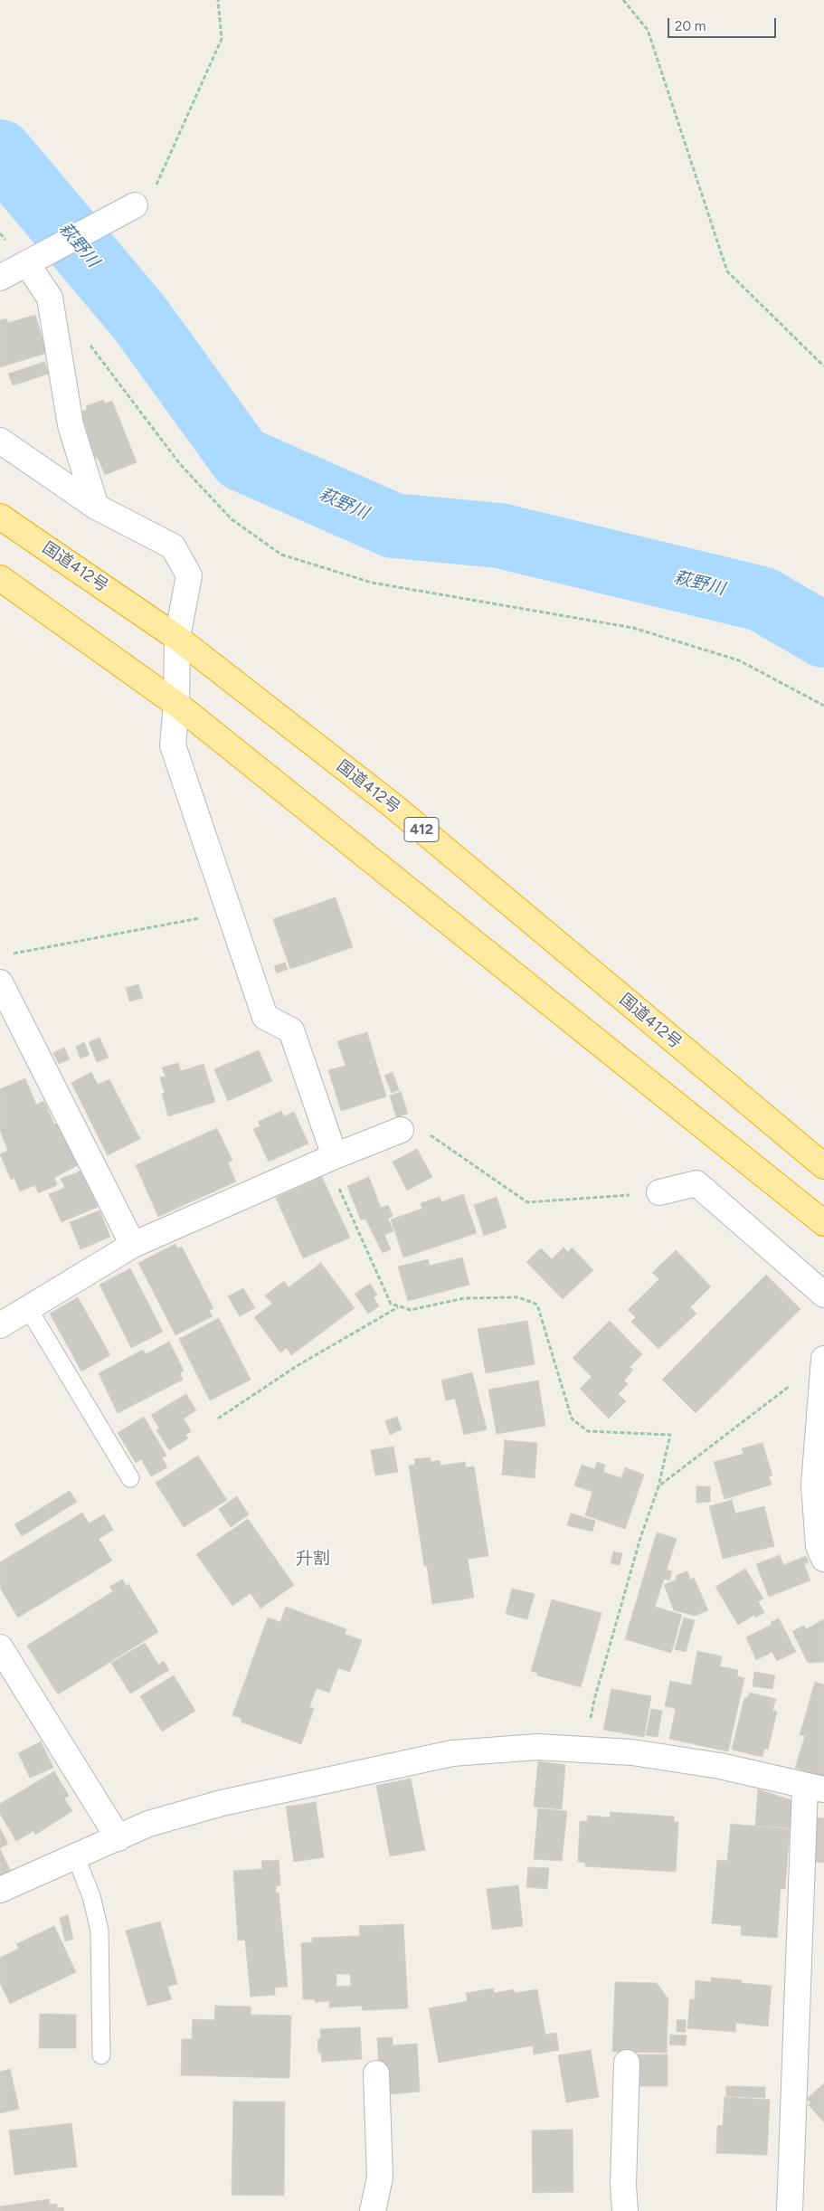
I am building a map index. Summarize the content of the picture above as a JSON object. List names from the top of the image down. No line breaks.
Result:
{"streets":{"highway":["国道412号","412"]},"districts":["升割"],"water":["萩野川"],"scale_bar":"20 m"}
